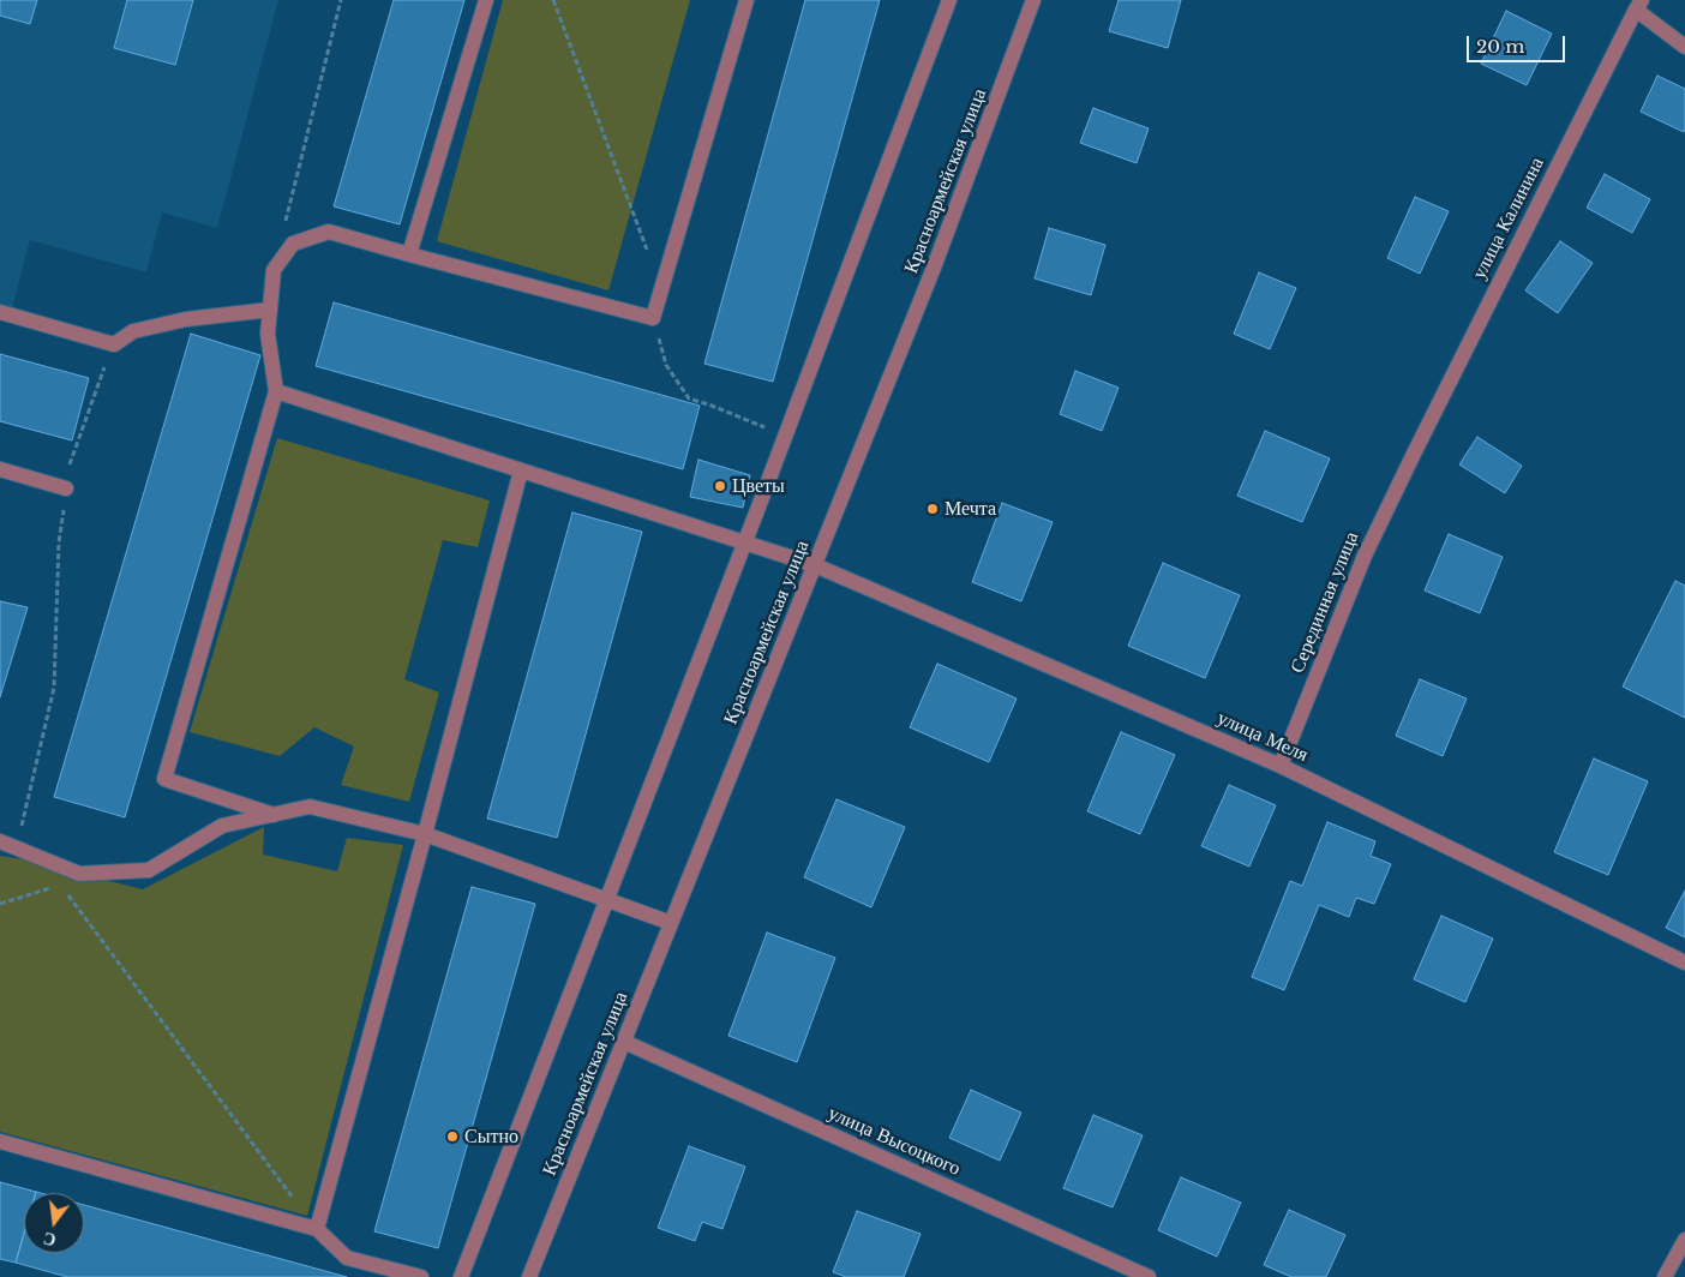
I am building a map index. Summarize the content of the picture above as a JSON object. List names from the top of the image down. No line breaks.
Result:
{"streets":{"street":["Красноармейская улица","улица Калинина","Серединная улица","улица Меля","улица Высоцкого"]},"crossings":[["Красноармейская улица","улица Меля"],["Красноармейская улица","улица Высоцкого"],["улица Калинина","Серединная улица"],["Серединная улица","улица Меля"]],"places":["Цветы","Мечта","Сытно"],"scale_bar":"20 m","north":"bottom"}
